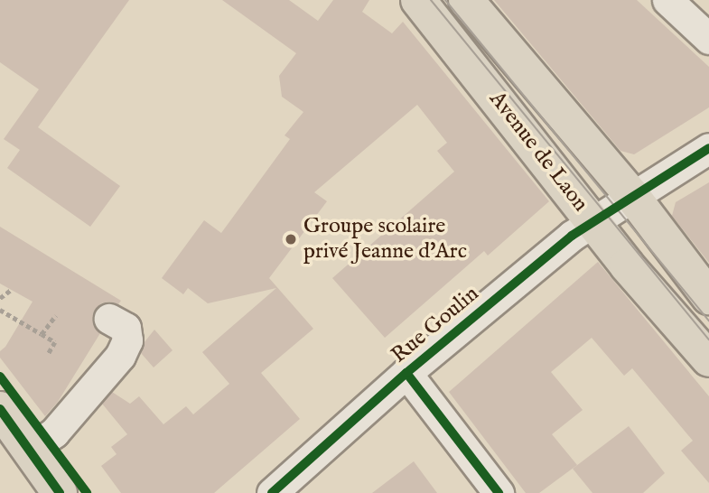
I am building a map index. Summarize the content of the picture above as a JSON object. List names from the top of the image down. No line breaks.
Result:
{"streets":{"main road":["Avenue de Laon"],"street":["Rue Goulin"]},"crossings":[["Avenue de Laon","Rue Goulin"]],"places":["Groupe scolaire privé Jeanne d'Arc"]}
